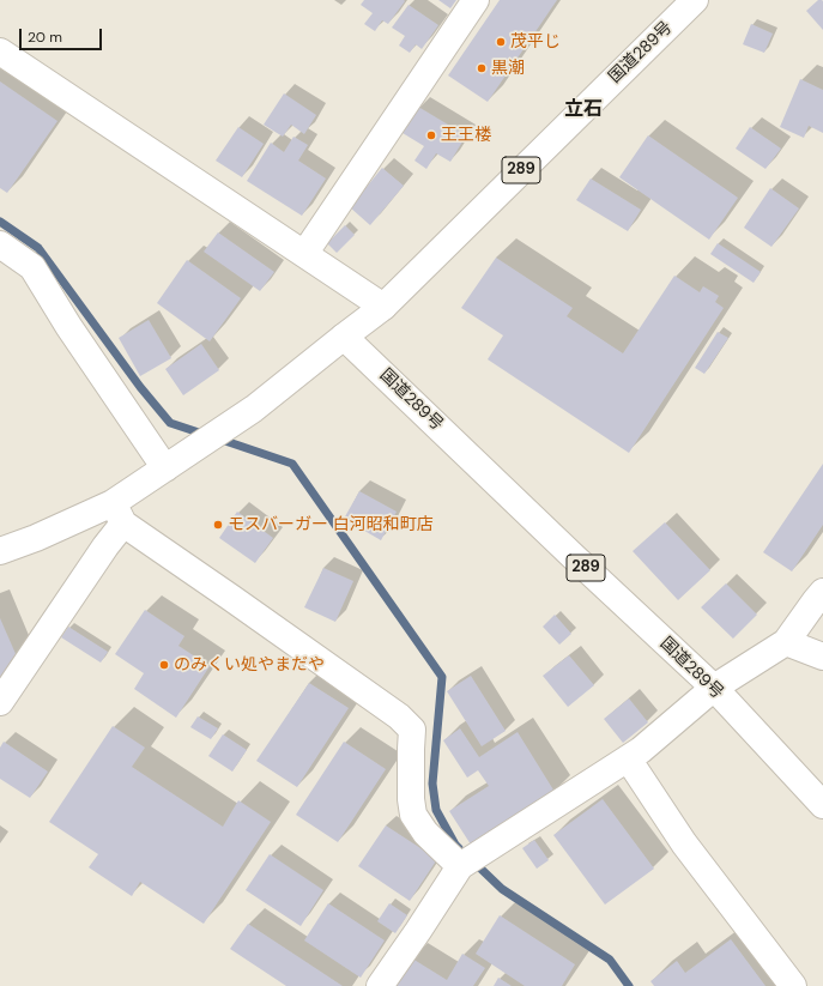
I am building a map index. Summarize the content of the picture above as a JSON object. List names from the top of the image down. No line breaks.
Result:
{"streets":{"main road":["国道289号","289"]},"districts":["立石"],"places":["茂平じ","黒潮","王王楼","モスバーガー 白河昭和町店","のみくい処やまだや"],"scale_bar":"20 m"}
